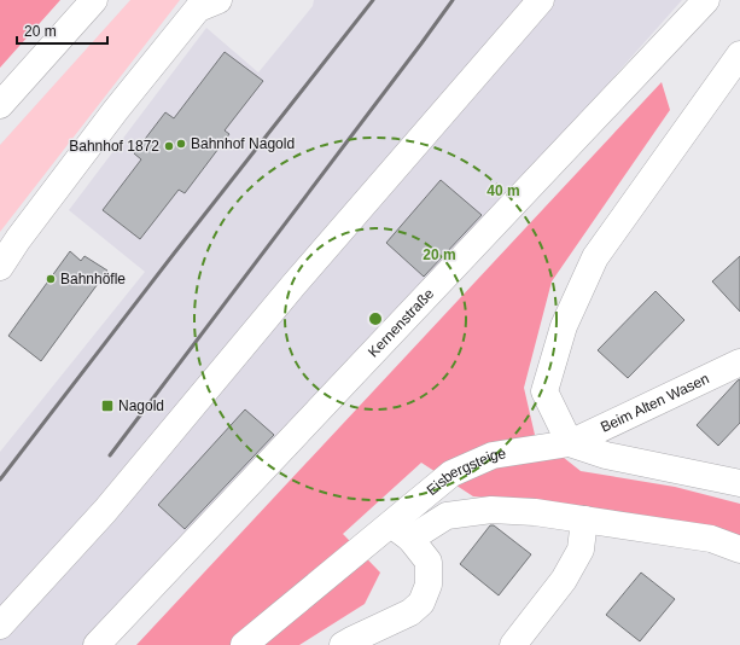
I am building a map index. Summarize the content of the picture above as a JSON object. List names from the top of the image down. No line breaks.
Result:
{"streets":{"street":["Kernenstraße","Beim Alten Wasen","Eisbergsteige"]},"crossings":[["Beim Alten Wasen","Eisbergsteige"]],"places":{"other":["Bahnhof Nagold","Bahnhof 1872","Bahnhöfle"],"transit":["Nagold"]},"scale_bar":"20 m","rings":["40 m","20 m"]}
